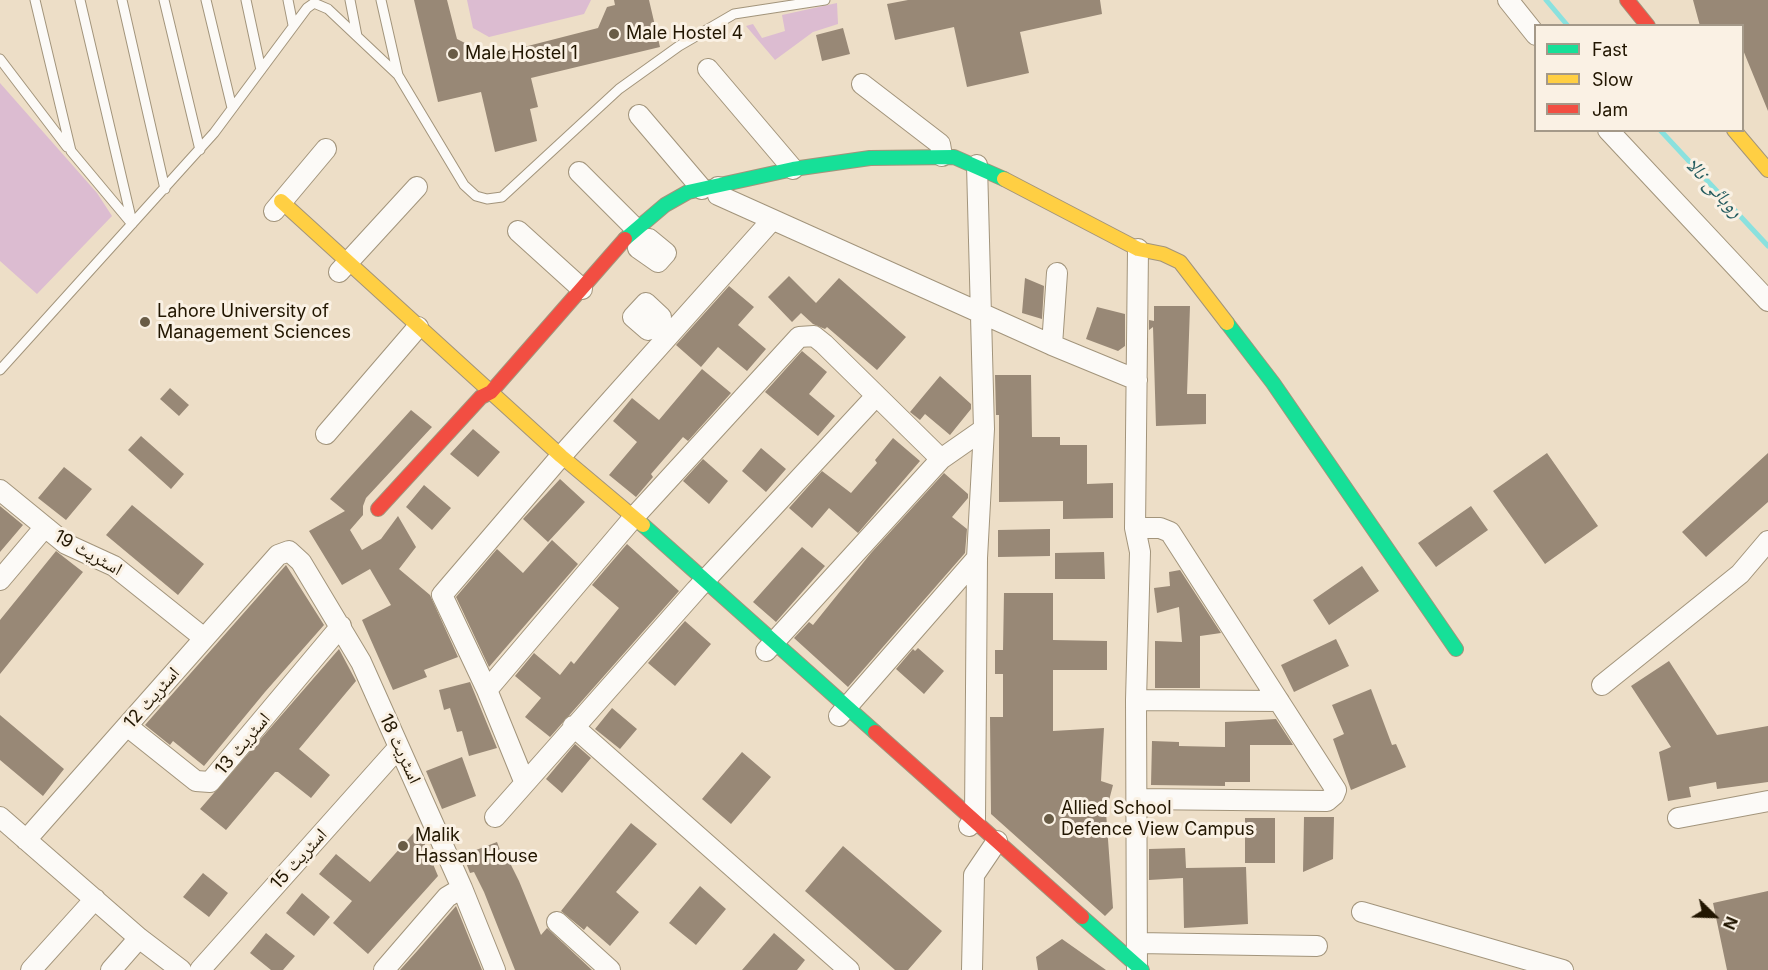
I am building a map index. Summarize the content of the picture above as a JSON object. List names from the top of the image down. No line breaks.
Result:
{"streets":{"street":["اسٹریٹ 19","اسٹریٹ 12","اسٹریٹ 13","اسٹریٹ 18","اسٹریٹ 15"]},"crossings":[["اسٹریٹ 19","اسٹریٹ 12"],["اسٹریٹ 12","اسٹریٹ 13"],["اسٹریٹ 12","اسٹریٹ 18"],["اسٹریٹ 13","اسٹریٹ 18"],["اسٹریٹ 18","اسٹریٹ 15"]],"water":["روہائی نالا"],"places":["Male Hostel 4","Male Hostel 1","Lahore University of Management Sciences","Allied School Defence View Campus","Malik Hassan House"],"legend":["Fast","Slow","Jam"],"north":"bottom right"}
